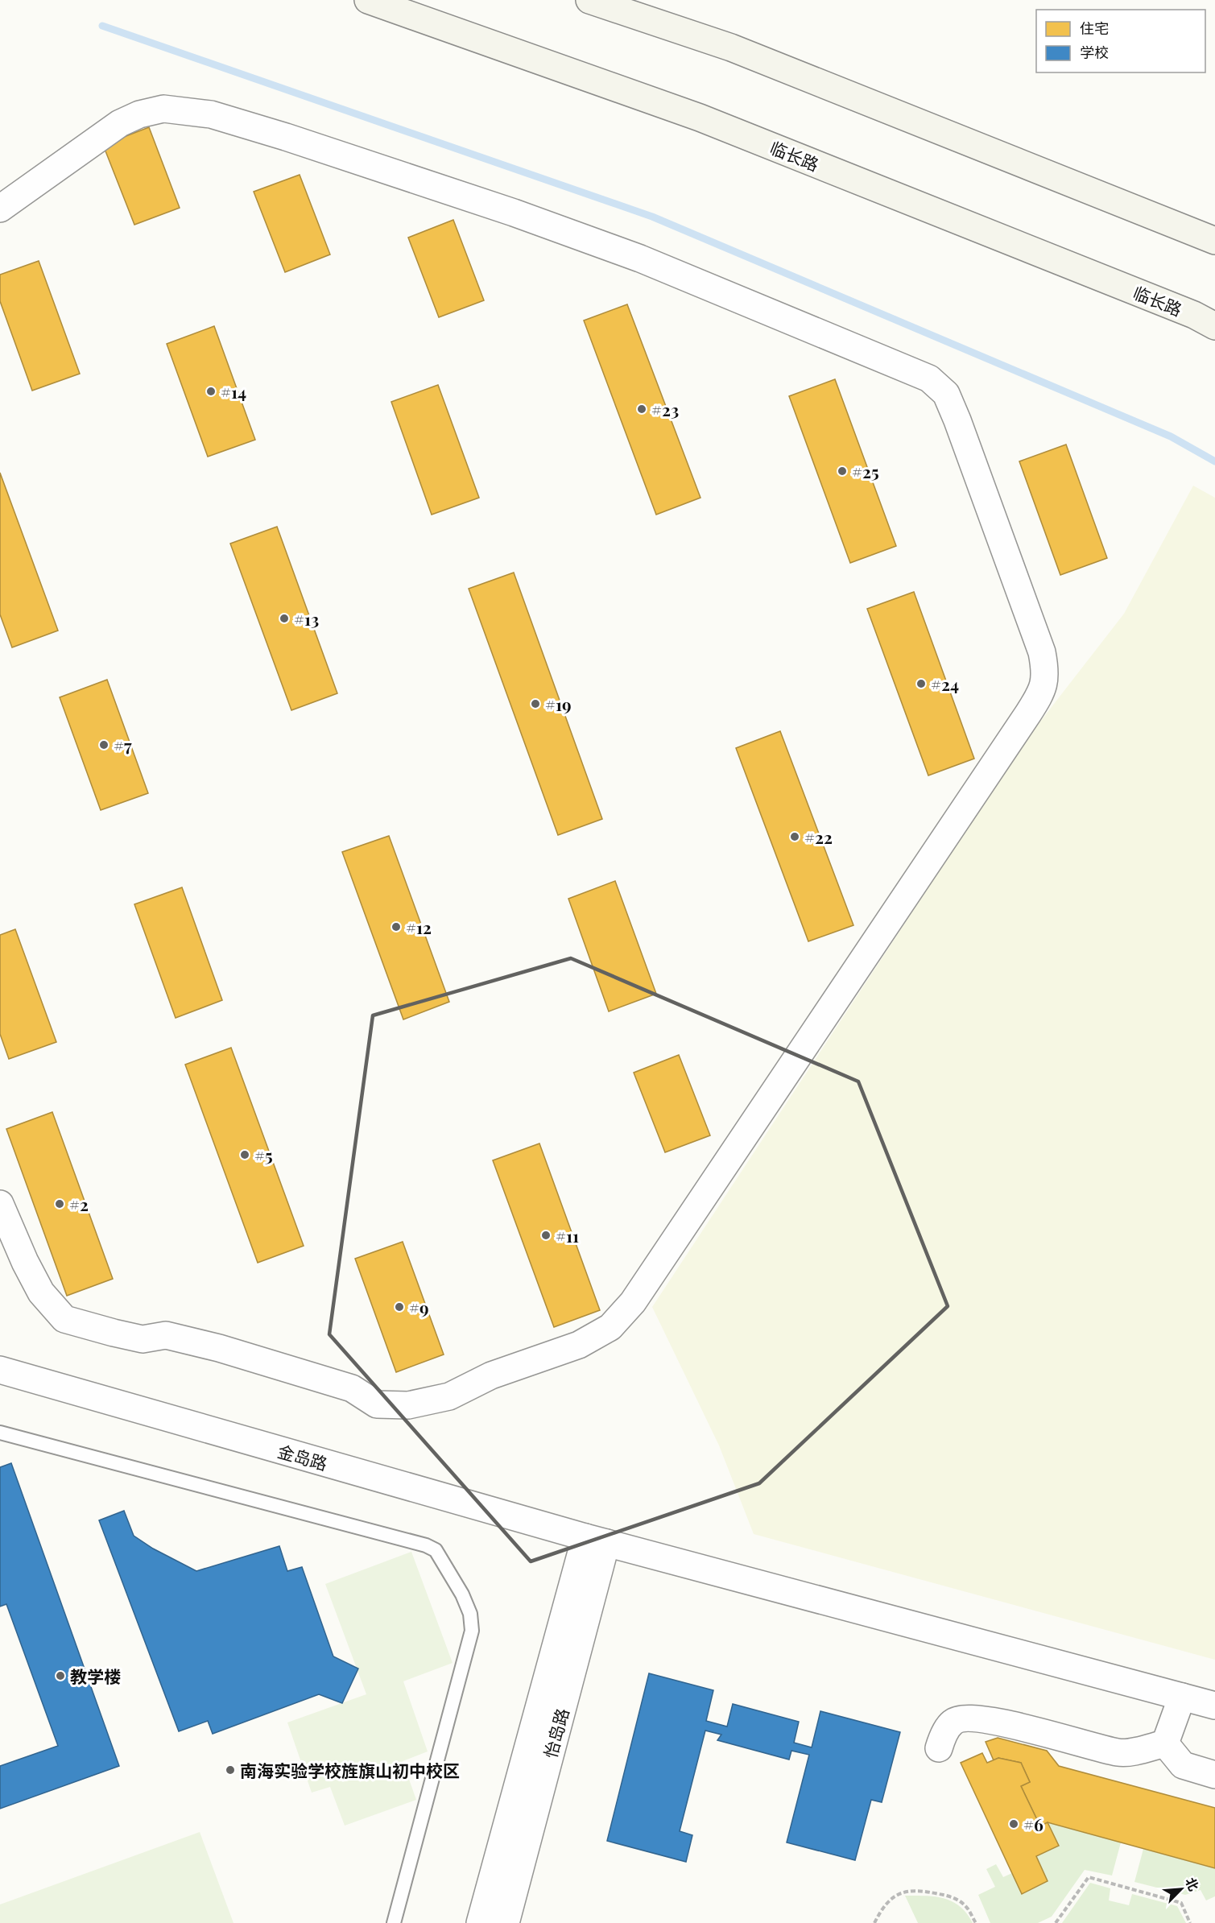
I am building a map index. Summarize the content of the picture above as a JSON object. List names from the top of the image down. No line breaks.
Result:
{"streets":{"main road":["临长路"],"street":["金岛路","怡岛路"]},"crossings":[["金岛路","怡岛路"]],"places":["#14","#23","#25","#13","#24","#19","#7","#22","#12","#5","#2","#11","#9","教学楼","南海实验学校旌旗山初中校区","#6"],"legend":["住宅","学校"],"north":"top right"}
